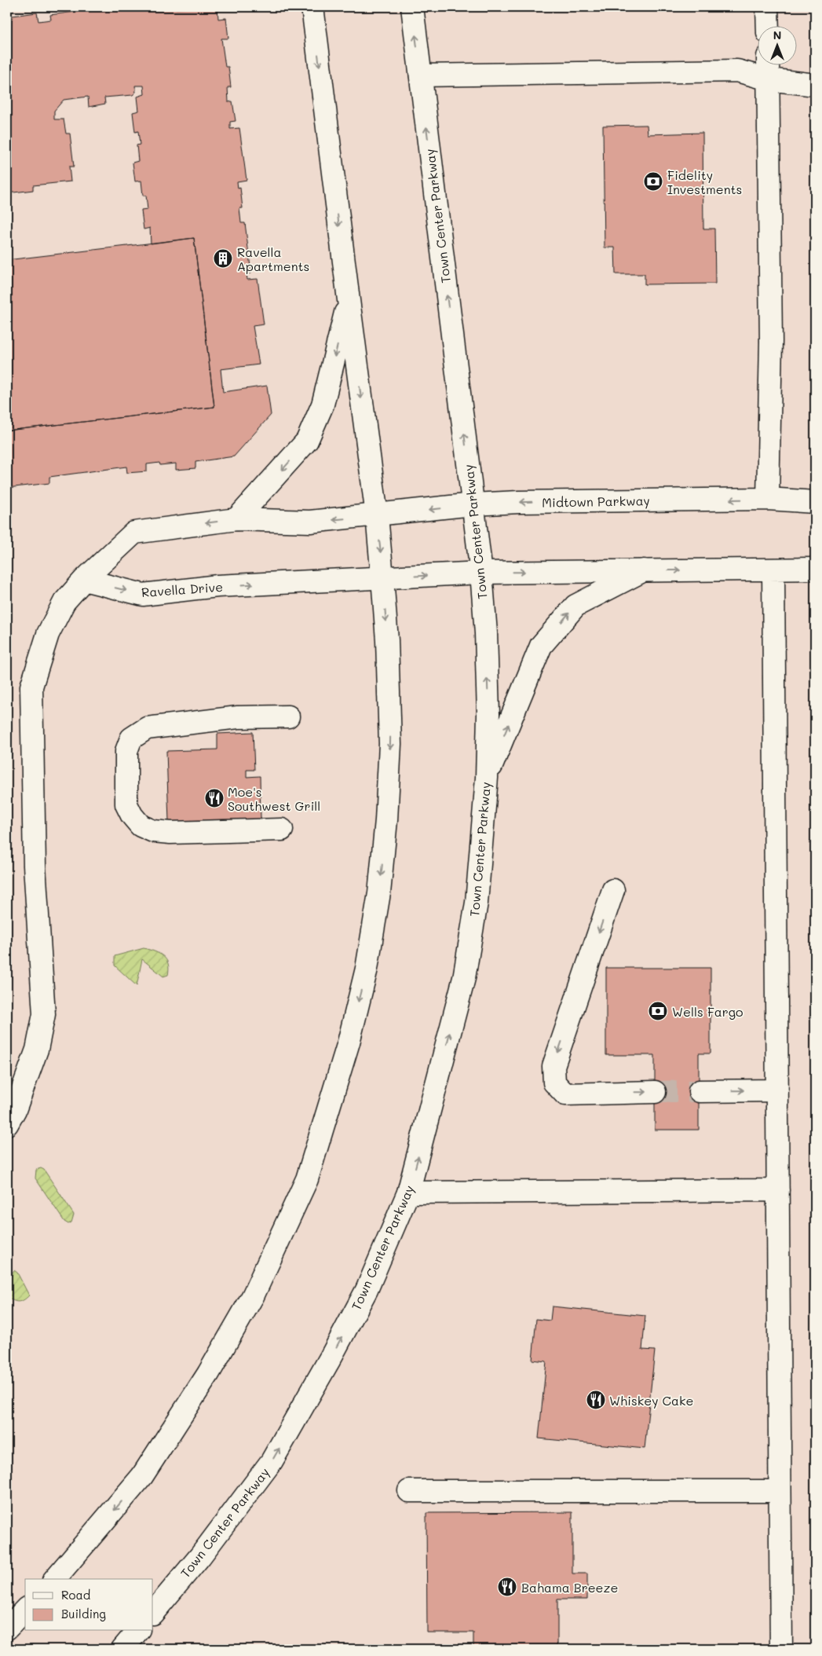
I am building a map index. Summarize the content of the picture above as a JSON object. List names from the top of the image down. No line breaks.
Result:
{"streets":{"main road":["Town Center Parkway","Midtown Parkway","Ravella Drive"]},"crossings":[["Town Center Parkway","Midtown Parkway"]],"places":{"bank":["Fidelity Investments","Wells Fargo"],"building":["Ravella Apartments"],"restaurant":["Moe's Southwest Grill","Whiskey Cake","Bahama Breeze"]},"legend":["Road","Building"],"north":"top"}
